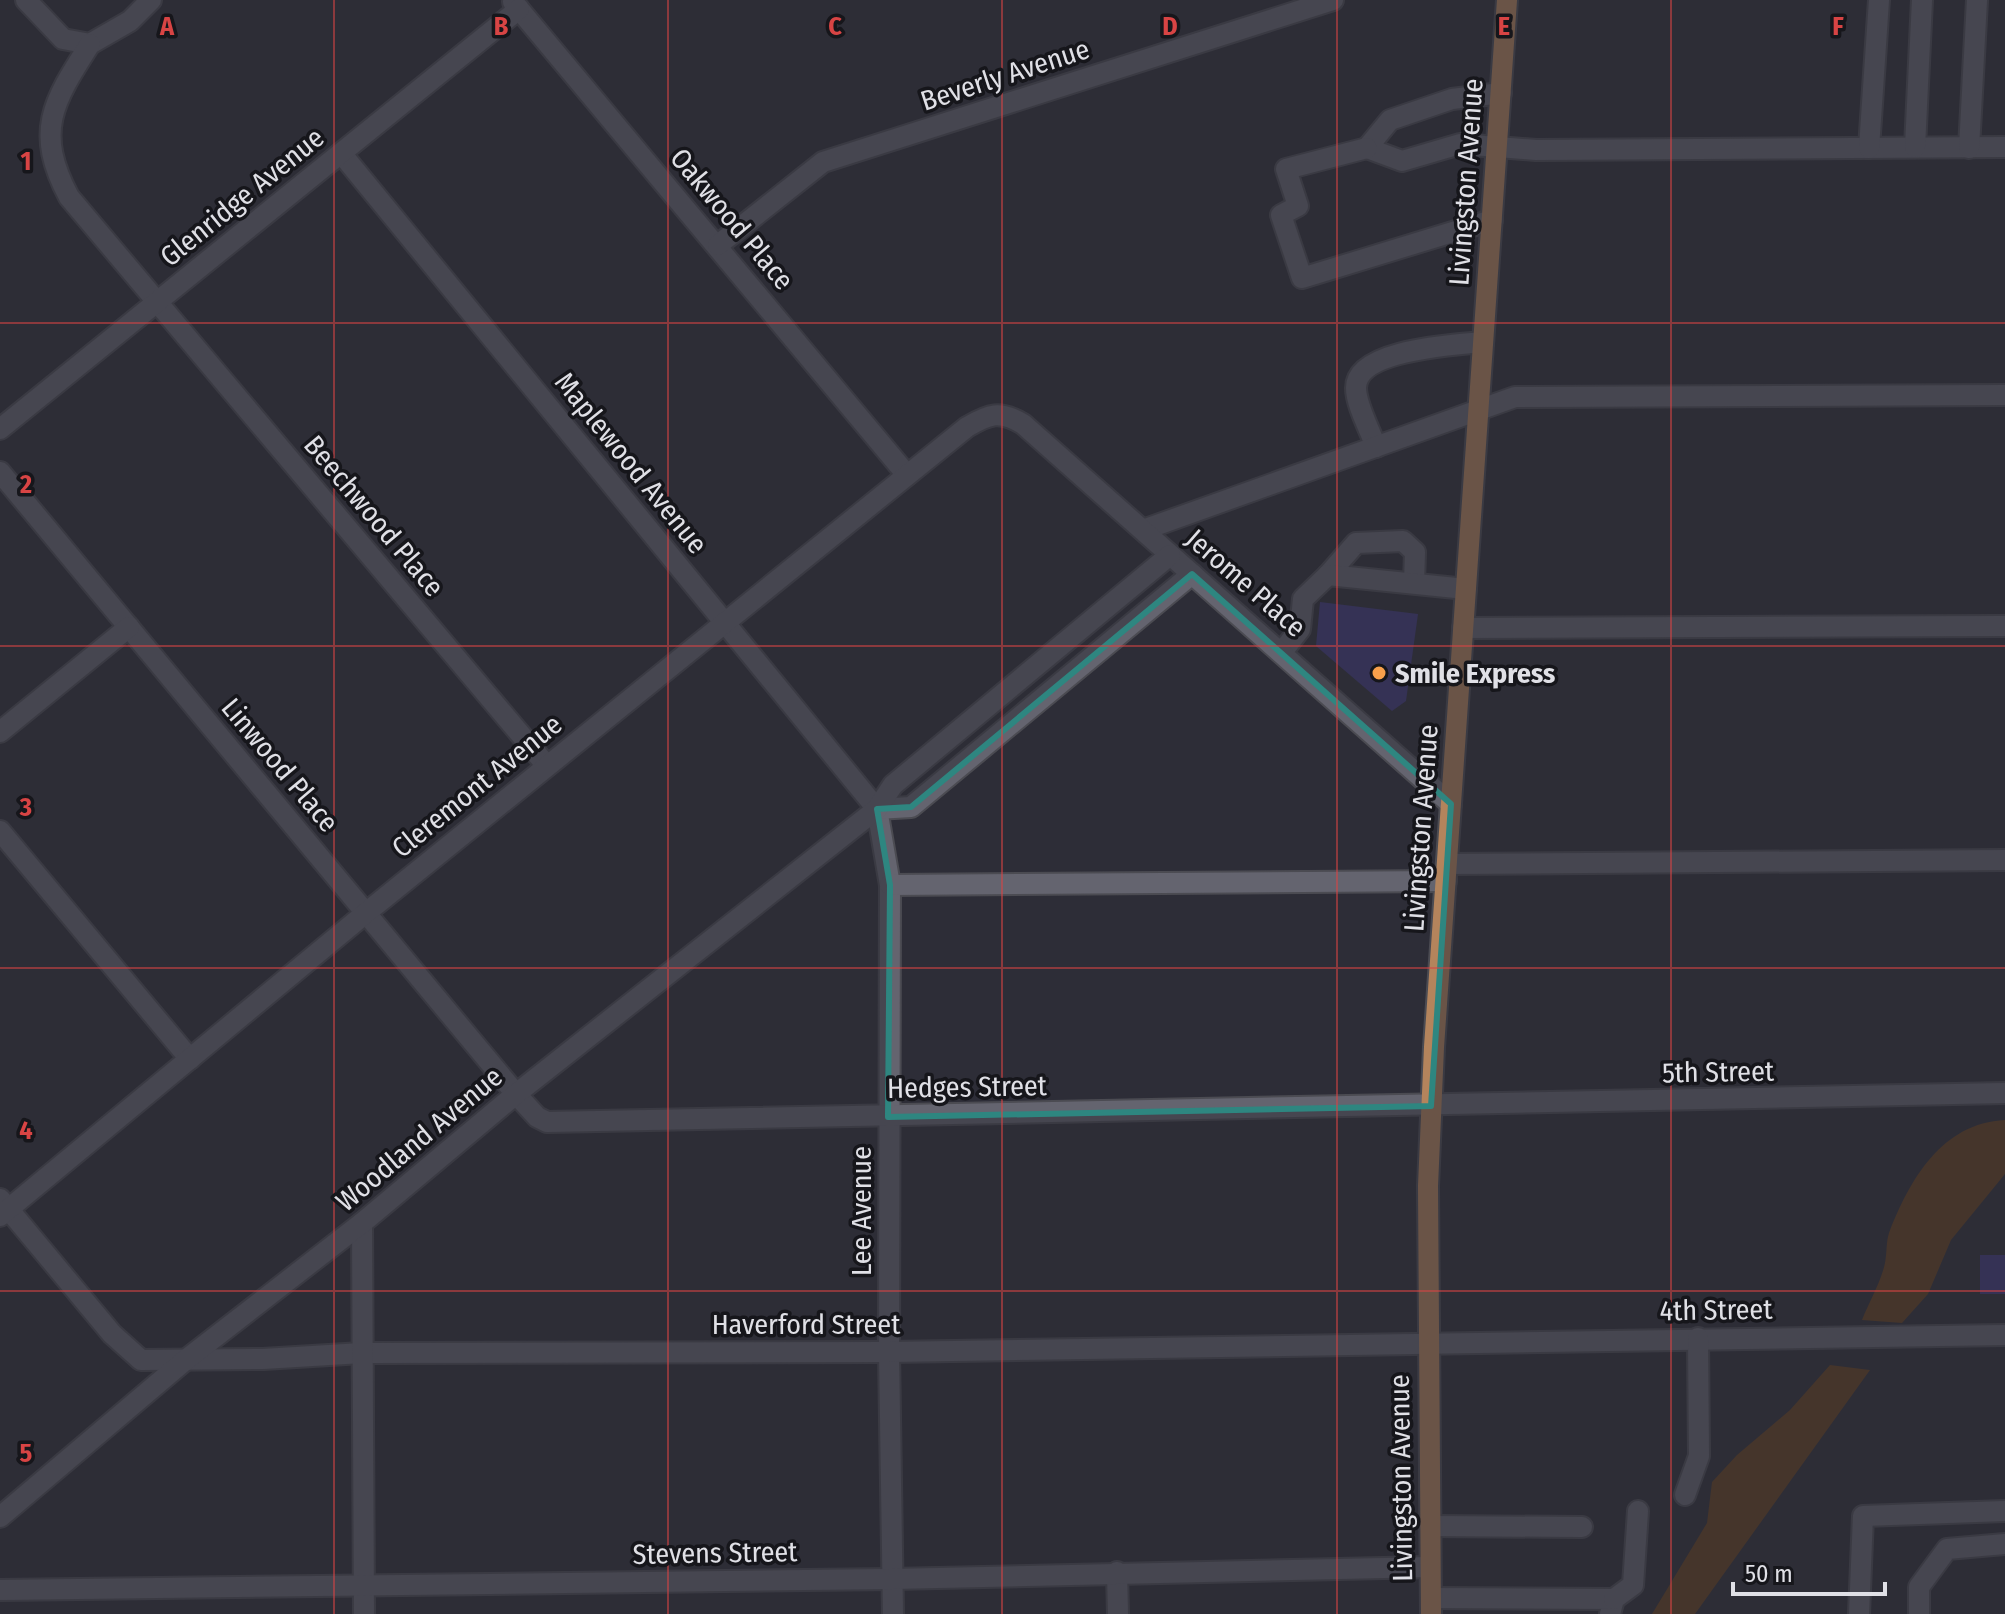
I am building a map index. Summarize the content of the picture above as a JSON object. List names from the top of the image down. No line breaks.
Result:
{"streets":{"main road":["Livingston Avenue"],"street":["Beverly Avenue","Glenridge Avenue","Oakwood Place","Maplewood Avenue","Beechwood Place","Jerome Place","Linwood Place","Cleremont Avenue","5th Street","Hedges Street","Woodland Avenue","Lee Avenue","4th Street","Haverford Street","Stevens Street"]},"crossings":[["Beverly Avenue","Oakwood Place"],["Livingston Avenue","Jerome Place"],["Livingston Avenue","5th Street"],["Livingston Avenue","Hedges Street"],["Livingston Avenue","4th Street"],["Livingston Avenue","Haverford Street"],["Livingston Avenue","Stevens Street"],["Glenridge Avenue","Oakwood Place"],["Glenridge Avenue","Maplewood Avenue"],["Glenridge Avenue","Beechwood Place"],["Oakwood Place","Cleremont Avenue"],["Maplewood Avenue","Cleremont Avenue"],["Maplewood Avenue","Woodland Avenue"],["Maplewood Avenue","Lee Avenue"],["Beechwood Place","Cleremont Avenue"],["Jerome Place","Cleremont Avenue"],["Jerome Place","Woodland Avenue"],["Linwood Place","Cleremont Avenue"],["Linwood Place","Hedges Street"],["Linwood Place","Woodland Avenue"],["Cleremont Avenue","Haverford Street"],["5th Street","Hedges Street"],["Hedges Street","Woodland Avenue"],["Hedges Street","Lee Avenue"],["Woodland Avenue","Lee Avenue"],["Woodland Avenue","Haverford Street"],["Lee Avenue","Haverford Street"],["Lee Avenue","Stevens Street"],["4th Street","Haverford Street"]],"places":["Smile Express"],"scale_bar":"50 m","grid":{"columns":["A","B","C","D","E","F"],"rows":["1","2","3","4","5"]}}
